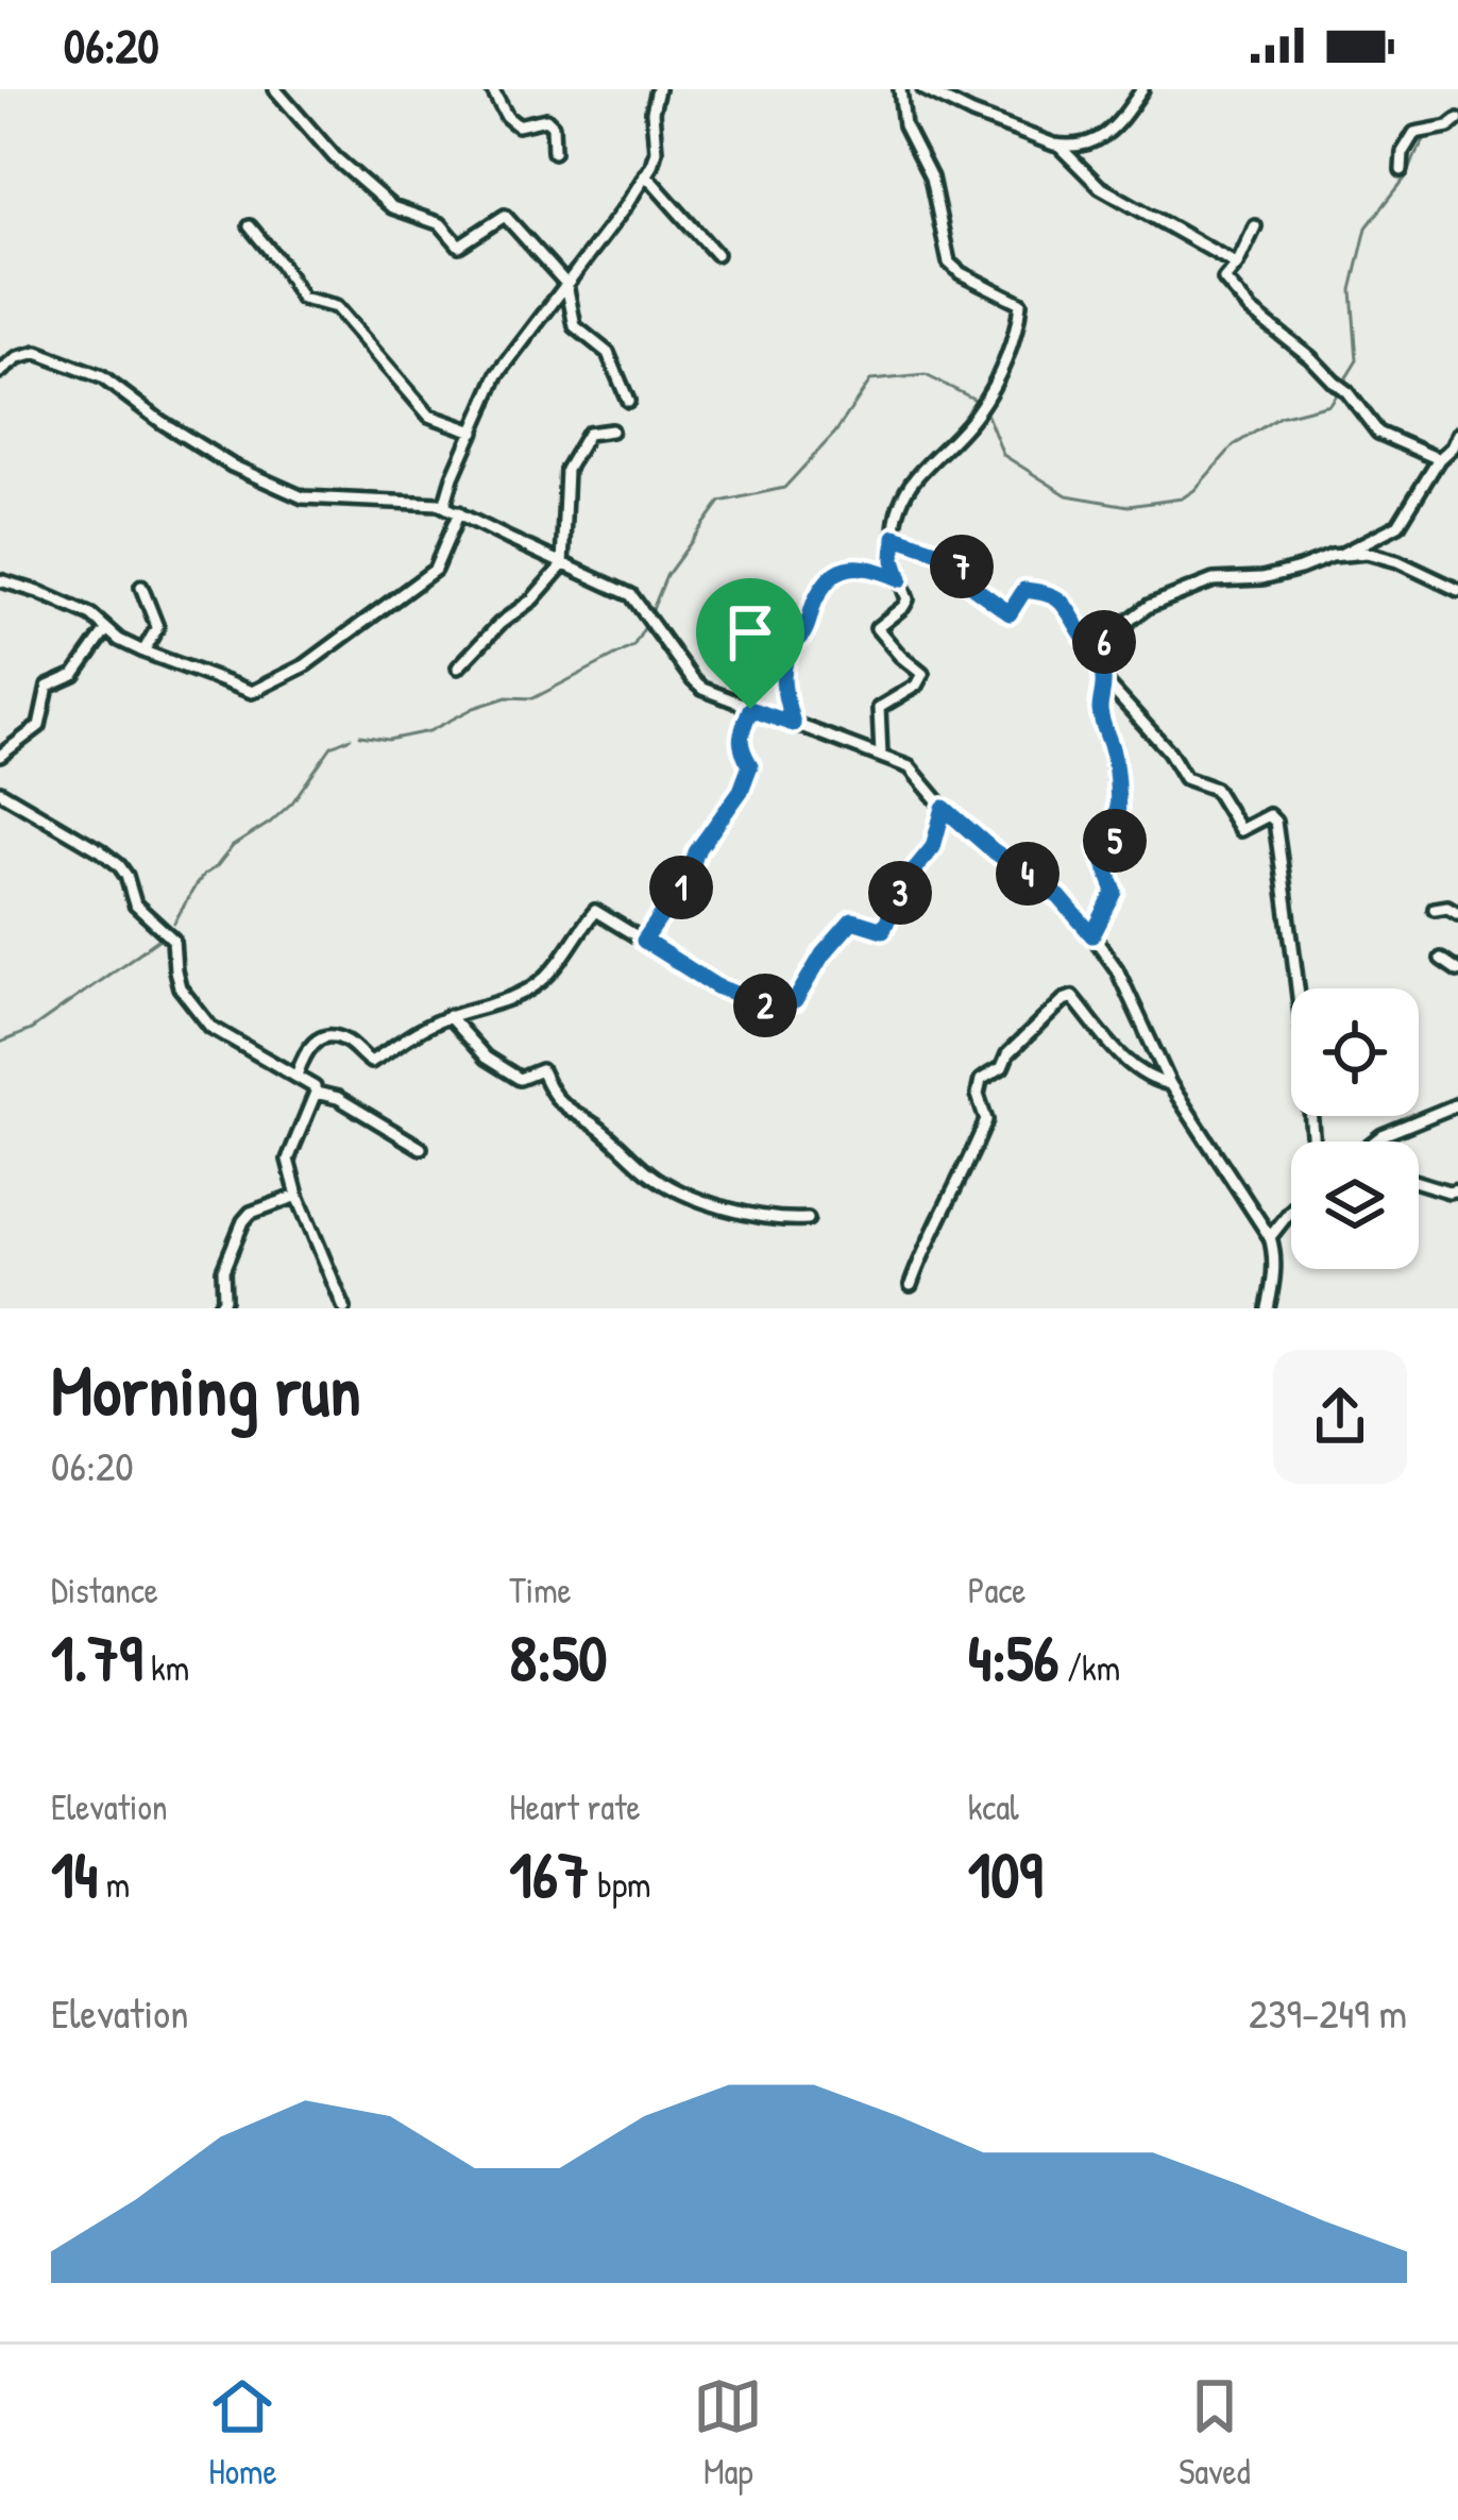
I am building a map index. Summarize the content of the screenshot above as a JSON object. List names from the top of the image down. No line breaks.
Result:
{"page":{"status":"06:20","pins":["7","6","5","4","1","3","2"],"heading":["Morning run","06:20"],"stats":[["Distance","1.79 km"],["Time","8:50"],["Pace","4:56 /km"],["Elevation","14 m"],["Heart rate","167 bpm"],["kcal","109"]],"chart":["Elevation","239–249 m"],"tabs":["Home","Map","Saved"]}}
